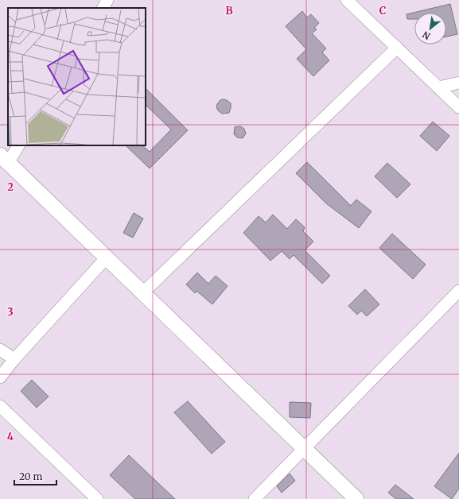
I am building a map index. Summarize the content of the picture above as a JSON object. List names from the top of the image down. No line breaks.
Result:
{"scale_bar":"20 m","north":"bottom left","grid":{"columns":["B","C"],"rows":["2","3","4"]}}
